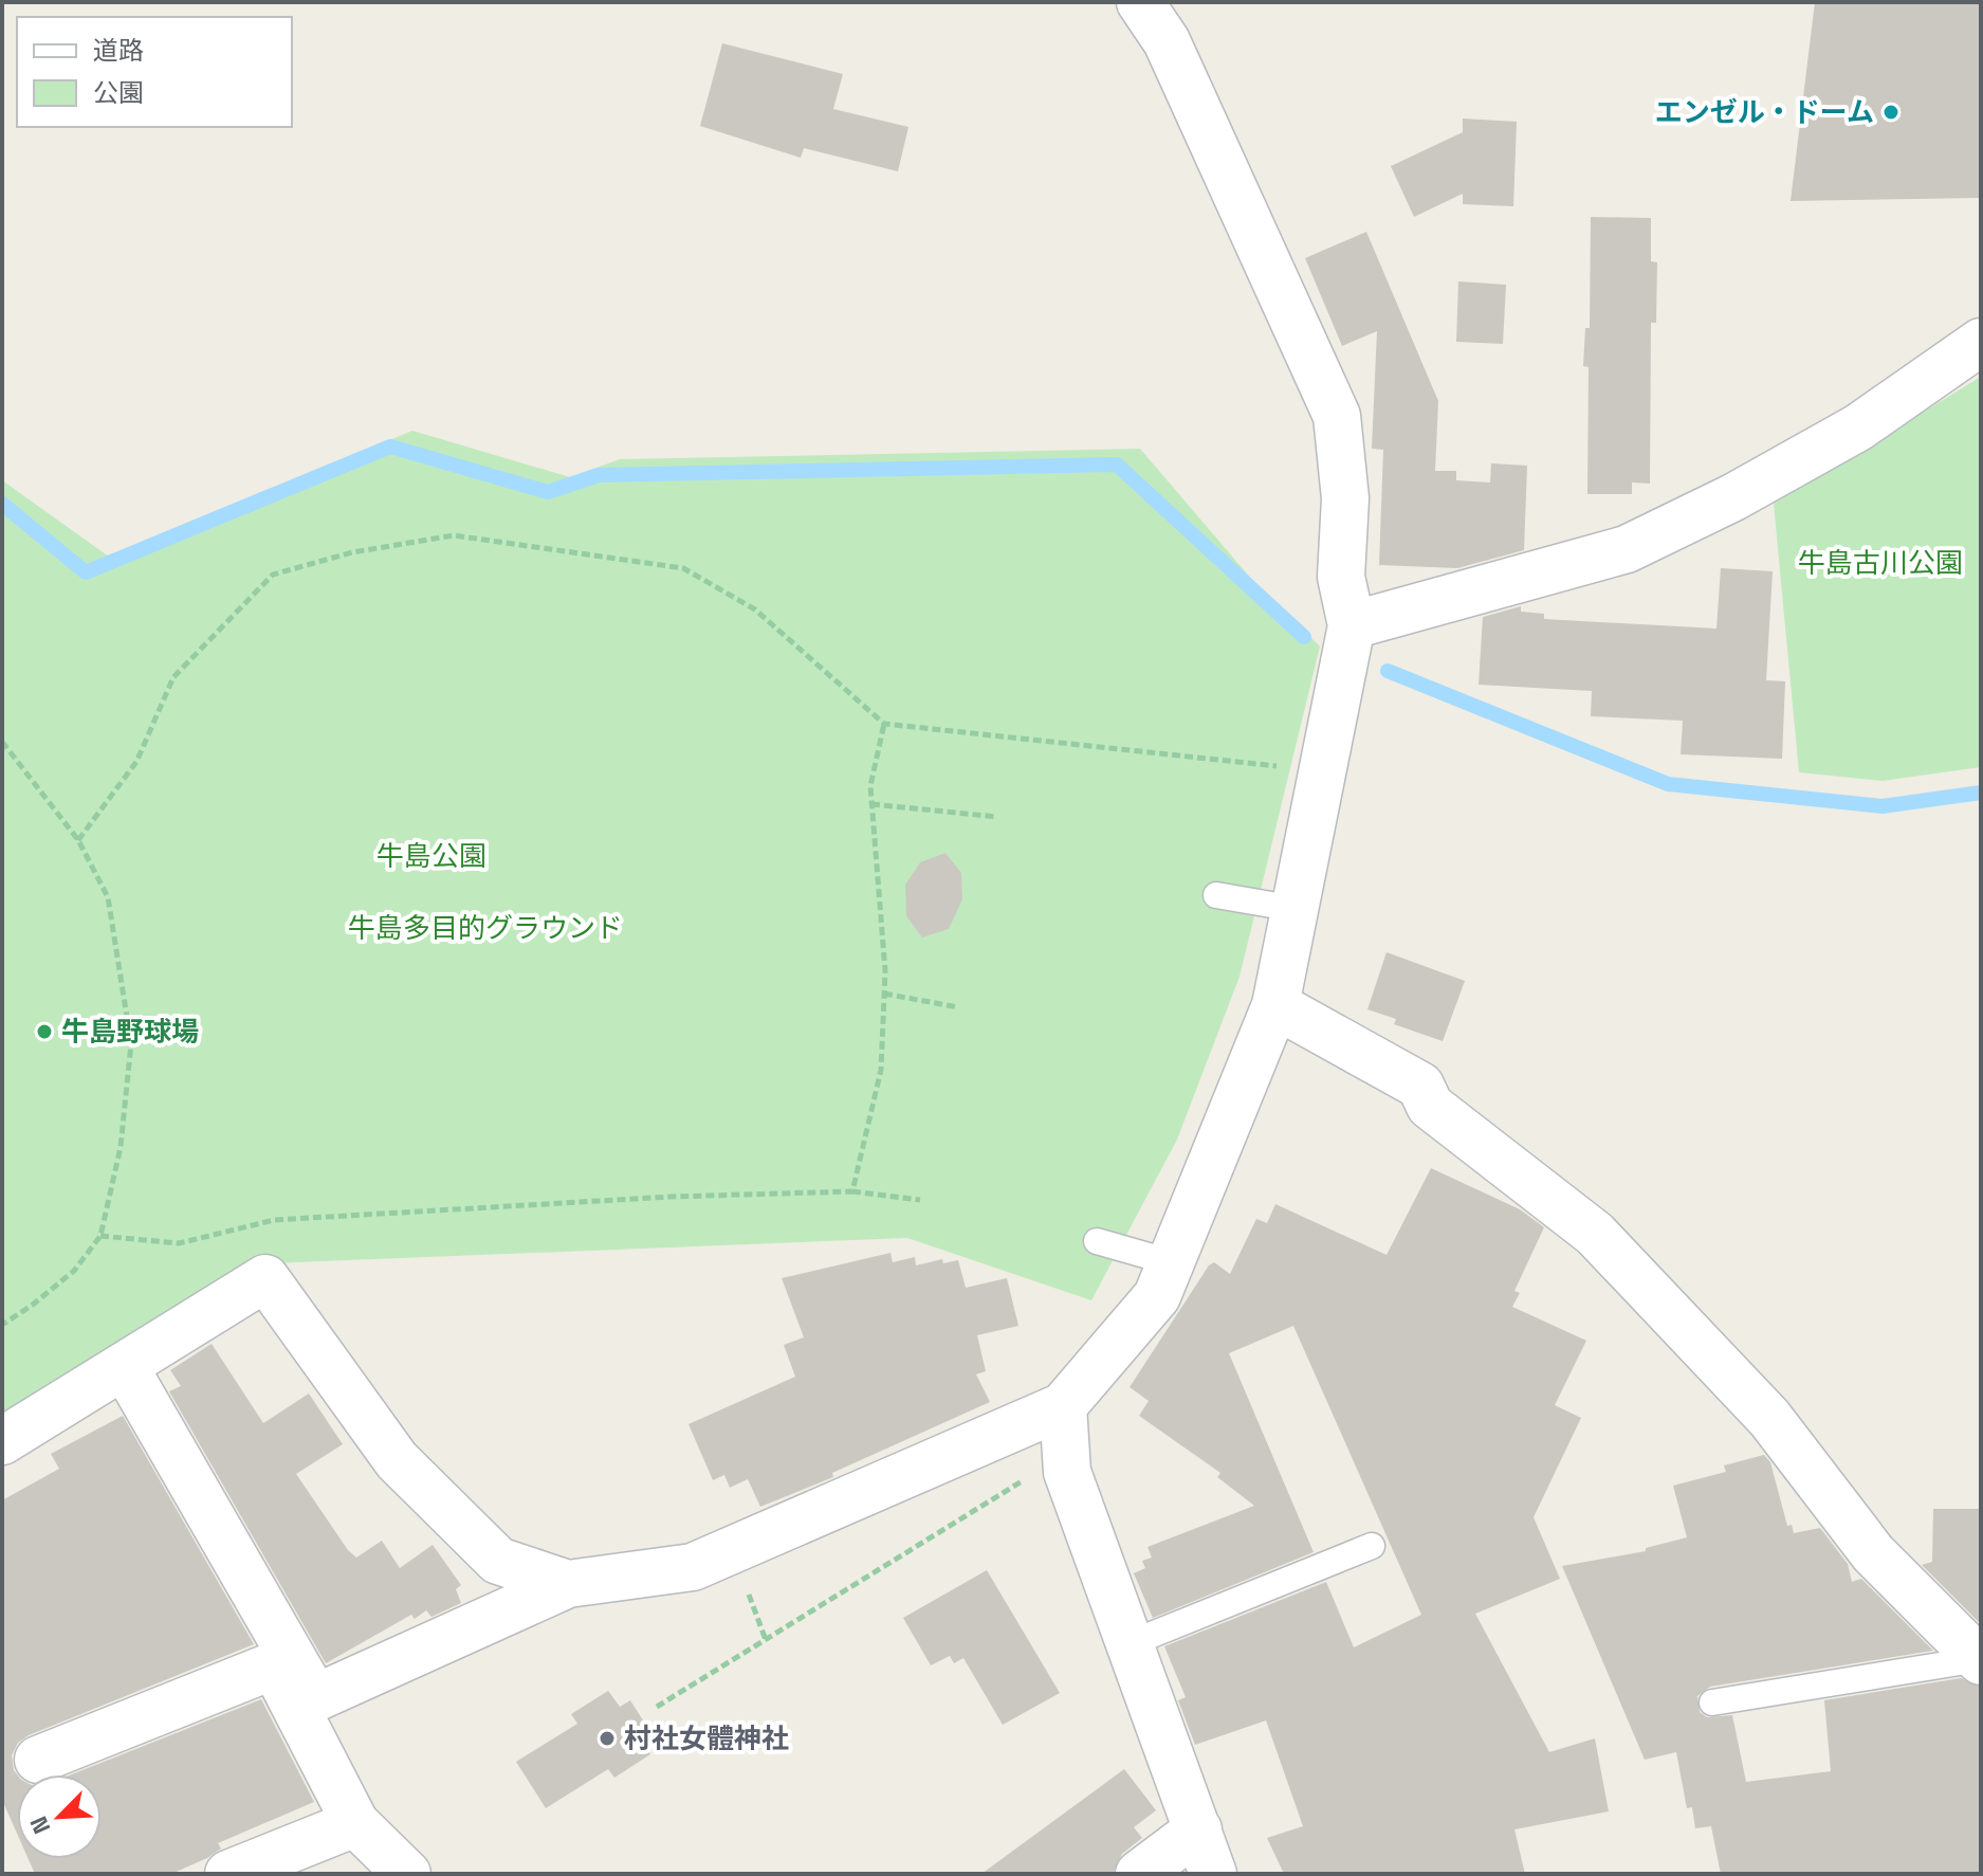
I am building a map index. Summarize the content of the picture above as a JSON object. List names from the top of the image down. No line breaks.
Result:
{"parks":["牛島古川公園","牛島公園","牛島多目的グラウンド"],"places":["エンゼル・ドーム","牛島野球場","村社女體神社"],"legend":["道路","公園"],"north":"bottom left"}
